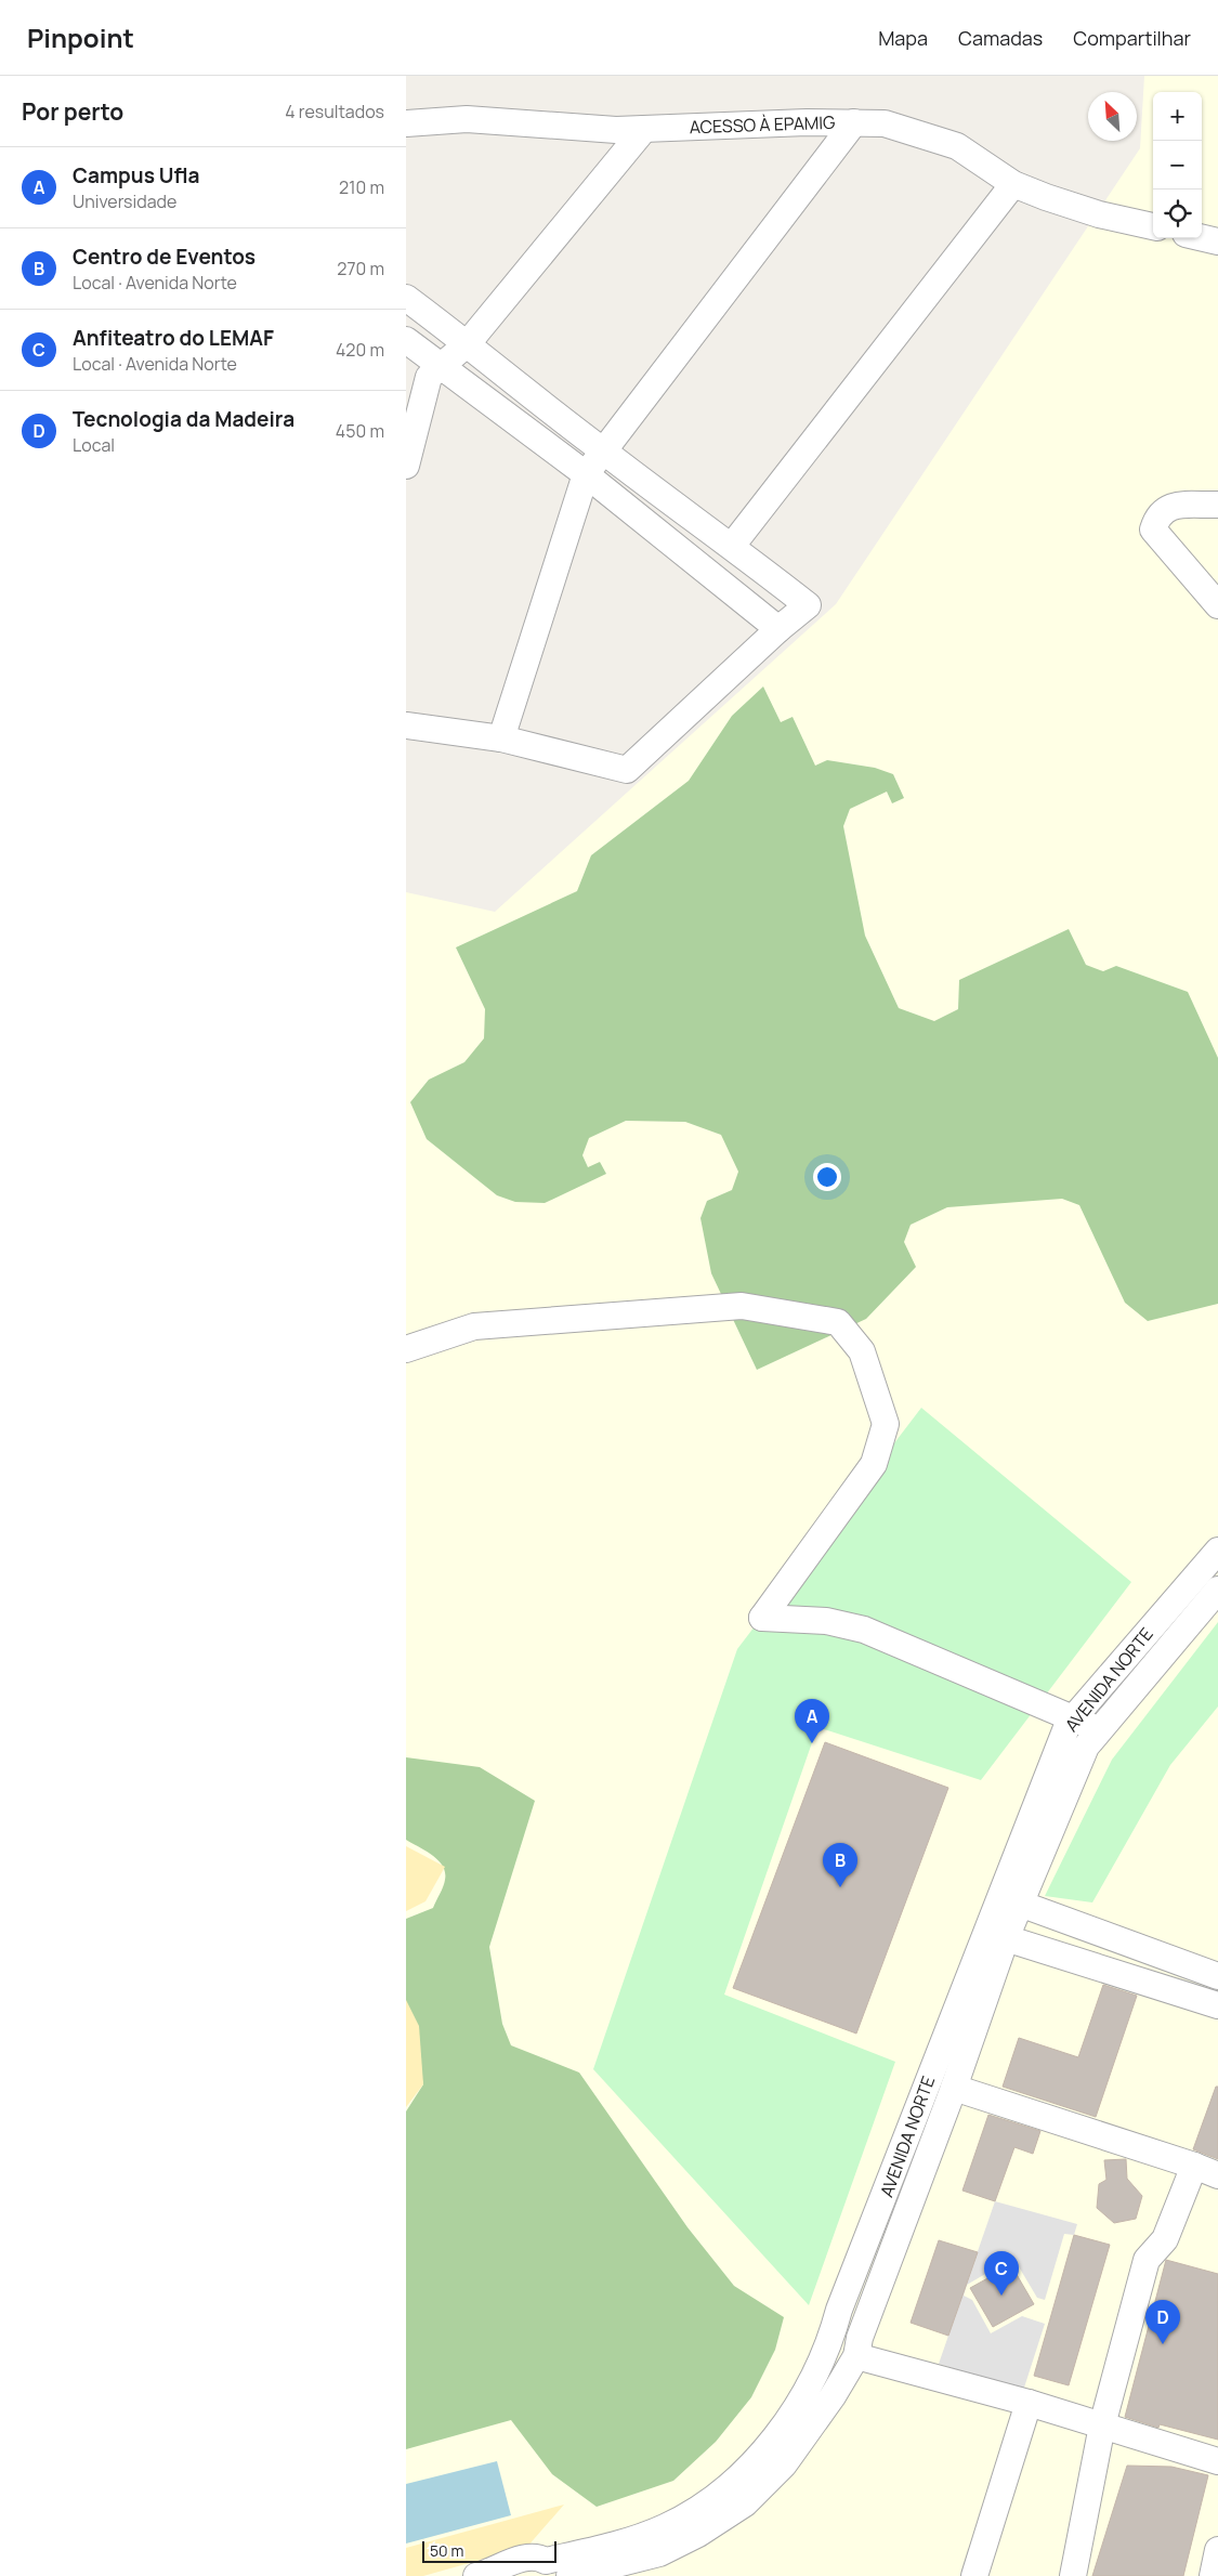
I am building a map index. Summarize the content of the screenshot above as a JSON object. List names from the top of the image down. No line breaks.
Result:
{"streets":{"street":["ACESSO À EPAMIG","AVENIDA NORTE"]},"scale_bar":"50 m","north":"top left","page":{"header":"Pinpoint","nav":["Mapa","Camadas","Compartilhar"],"heading":["Por perto","4 resultados"],"map_buttons":["+","−"],"list":[{"mark":"A","name":"Campus Ufla","note":"Universidade","value":"210 m"},{"mark":"B","name":"Centro de Eventos","note":"Local · Avenida Norte","value":"270 m"},{"mark":"C","name":"Anfiteatro do LEMAF","note":"Local · Avenida Norte","value":"420 m"},{"mark":"D","name":"Tecnologia da Madeira","note":"Local","value":"450 m"}],"pins":["A","B","C","D"],"scale":"50 m"}}
